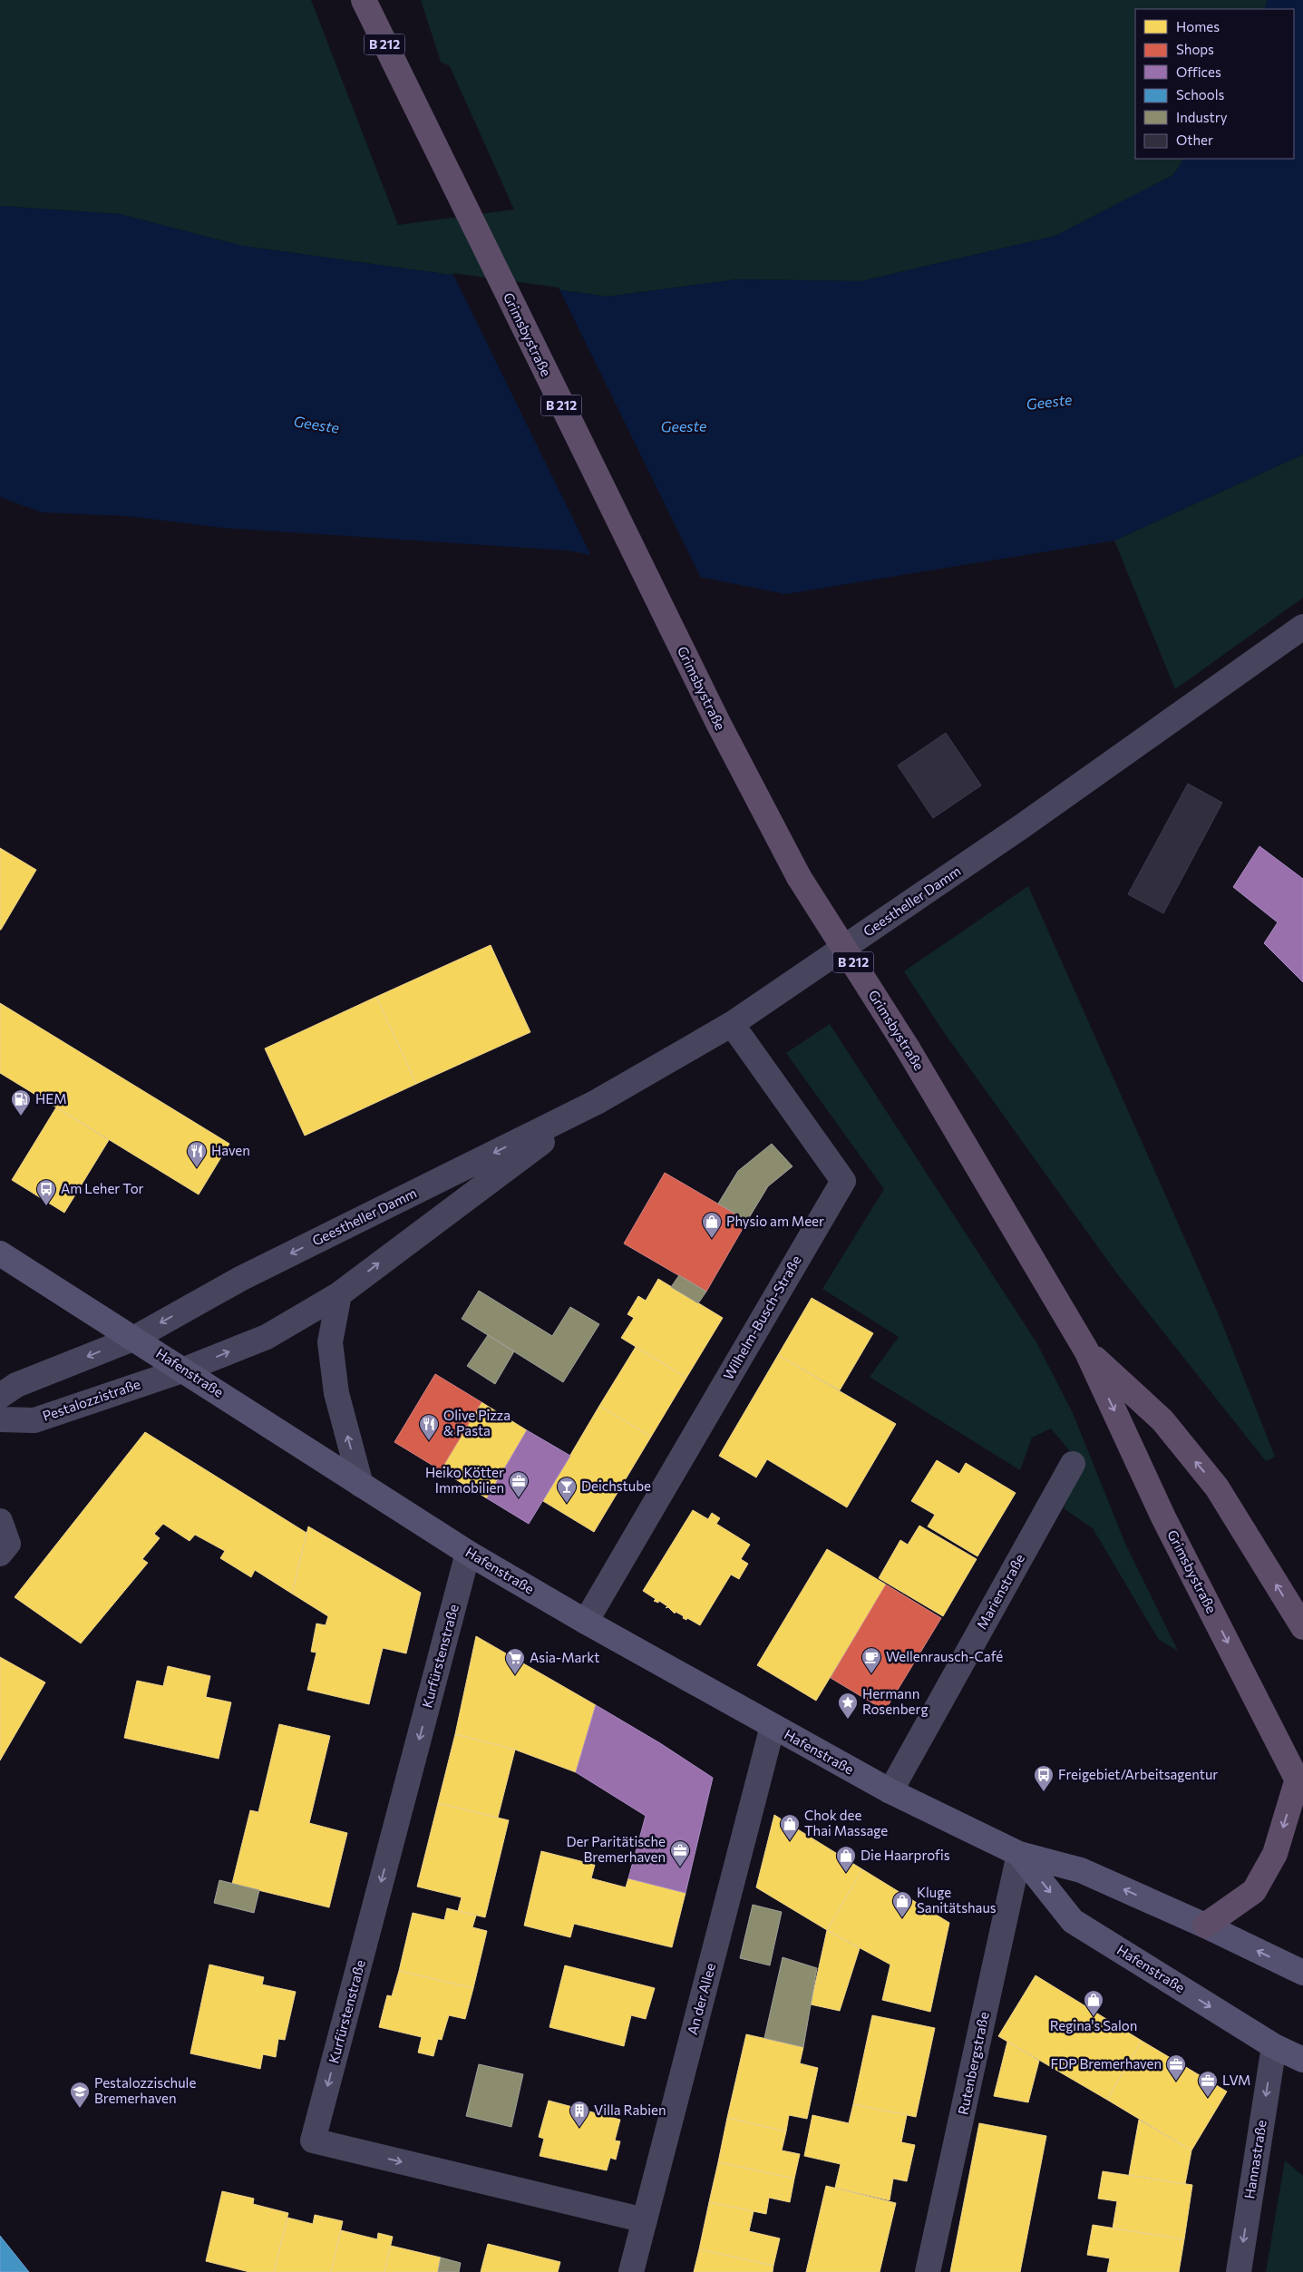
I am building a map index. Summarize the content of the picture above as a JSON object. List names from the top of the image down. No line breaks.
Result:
{"streets":{"highway":["B 212","Grimsbystraße"],"main road":["Hafenstraße"],"street":["Geestheller Damm","Wilhelm-Busch-Straße","Pestalozzistraße","Marienstraße","Kurfürstenstraße","An der Allee","Rutenbergstraße","Hannastraße"]},"crossings":[["Geestheller Damm","Wilhelm-Busch-Straße"],["Geestheller Damm","Hafenstraße"],["Geestheller Damm","Pestalozzistraße"],["Wilhelm-Busch-Straße","Hafenstraße"],["Hafenstraße","Pestalozzistraße"],["Hafenstraße","Marienstraße"],["Hafenstraße","Kurfürstenstraße"],["Hafenstraße","An der Allee"],["Hafenstraße","Rutenbergstraße"],["Hafenstraße","Hannastraße"],["Kurfürstenstraße","An der Allee"]],"one_way":["Hannastraße"],"water":["Geeste"],"places":{"fuel station":["HEM"],"restaurant":["Haven","Olive Pizza & Pasta"],"bus stop":["Am Leher Tor","Freigebiet/Arbeitsagentur"],"shop":["Physio am Meer","Chok dee Thai Massage","Die Haarprofis","Kluge Sanitätshaus","Regina's Salon"],"office":["Heiko Kötter Immobilien","Der Paritätische Bremerhaven","FDP Bremerhaven","LVM"],"bar":["Deichstube"],"cafe":["Wellenrausch-Café"],"supermarket":["Asia-Markt"],"place":["Hermann Rosenberg"],"school or university":["Pestalozzischule Bremerhaven"],"building":["Villa Rabien"]},"legend":["Homes","Shops","Offices","Schools","Industry","Other"]}
